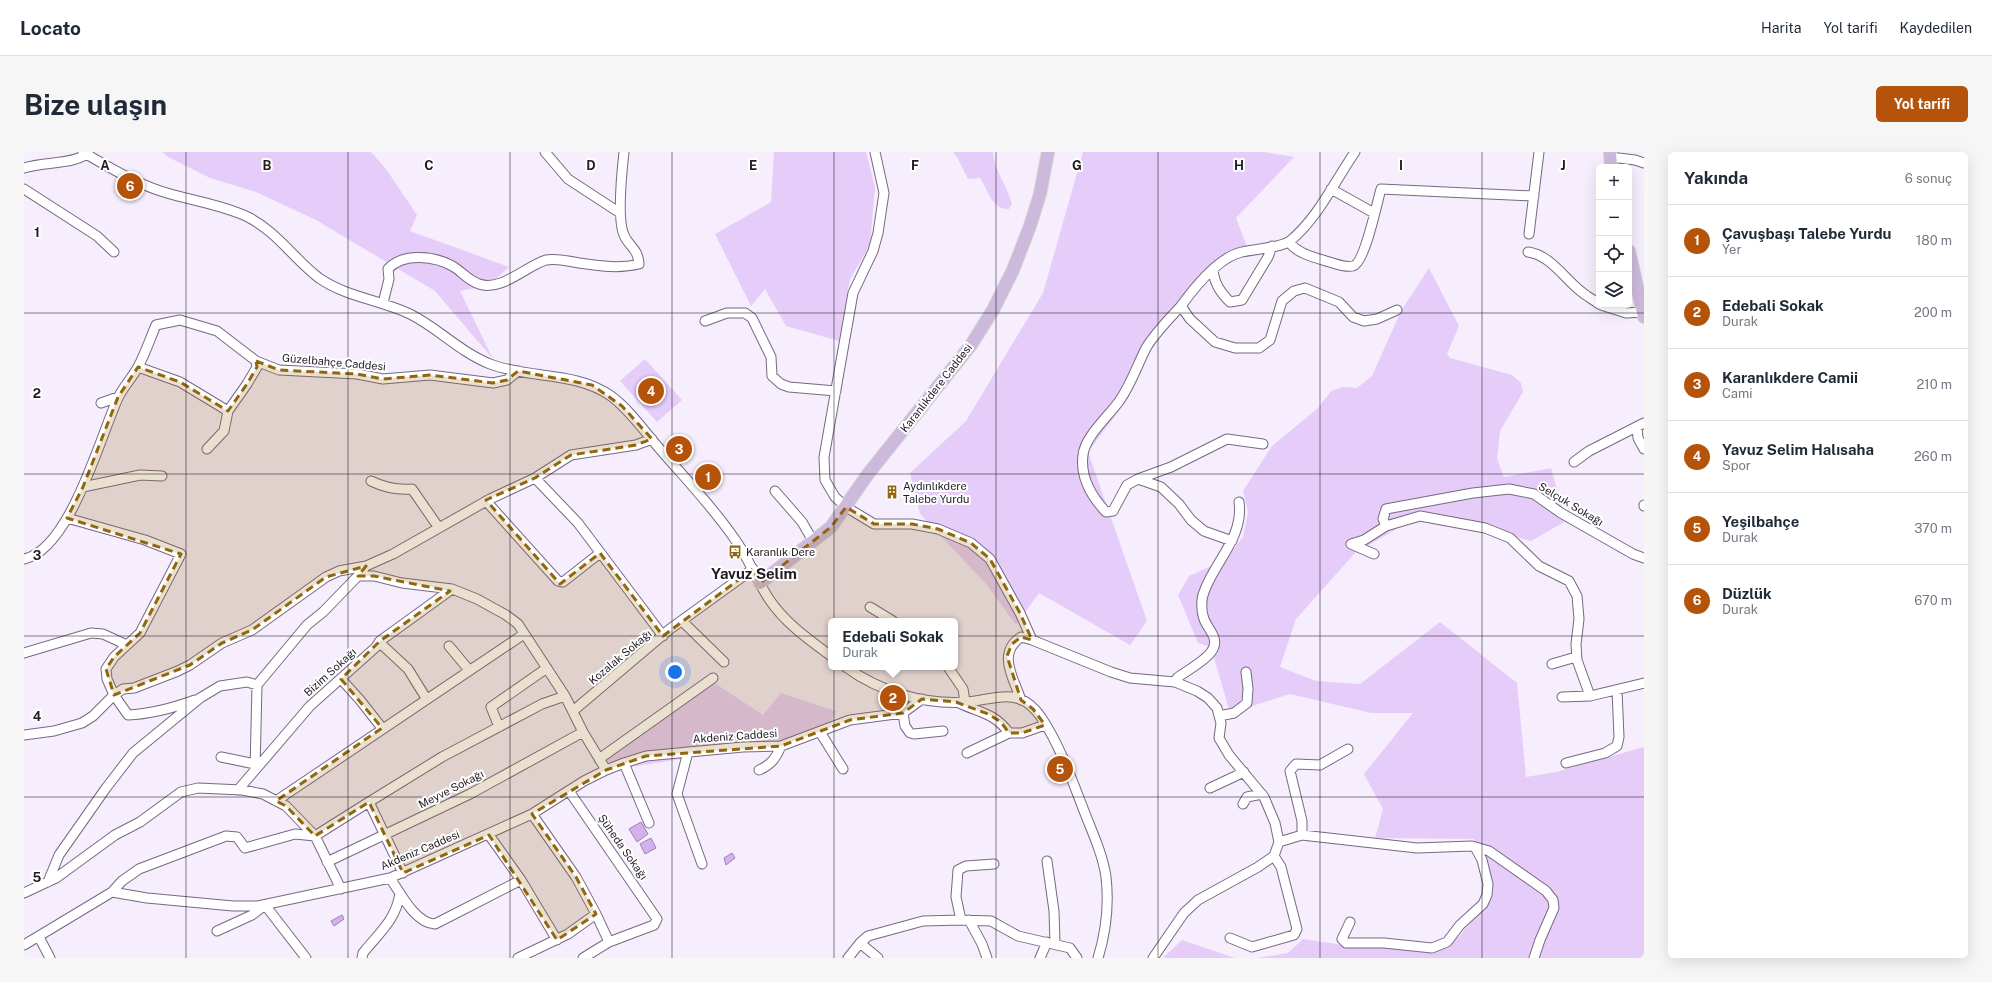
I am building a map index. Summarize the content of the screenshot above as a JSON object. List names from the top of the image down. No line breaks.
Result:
{"streets":{"main road":["Karanlıkdere Caddesi"],"street":["Güzelbahçe Caddesi","Selçuk Sokağı","Kozalak Sokağı","Bizim Sokağı","Akdeniz Caddesi","Meyve Sokağı","Şüheda Sokağı"]},"crossings":[["Akdeniz Caddesi","Şüheda Sokağı"]],"districts":["Yavuz Selim"],"places":{"building":["Aydınlıkdere Talebe Yurdu"],"bus stop":["Karanlık Dere"]},"page":{"header":"Locato","nav":["Harita","Yol tarifi","Kaydedilen"],"buttons":"Yol tarifi","title":"Bize ulaşın","heading":["Yakında","6 sonuç"],"map_buttons":["+","−"],"pins":["6","4","3","1","2","5"],"list":[{"mark":"1","name":"Çavuşbaşı Talebe Yurdu","note":"Yer","value":"180 m"},{"mark":"2","name":"Edebali Sokak","note":"Durak","value":"200 m"},{"mark":"3","name":"Karanlıkdere Camii","note":"Cami","value":"210 m"},{"mark":"4","name":"Yavuz Selim Halısaha","note":"Spor","value":"260 m"},{"mark":"5","name":"Yeşilbahçe","note":"Durak","value":"370 m"},{"mark":"6","name":"Düzlük","note":"Durak","value":"670 m"}],"popup":["Edebali Sokak","Durak"]},"grid":{"columns":["A","B","C","D","E","F","G","H","I","J"],"rows":["1","2","3","4","5"]}}
